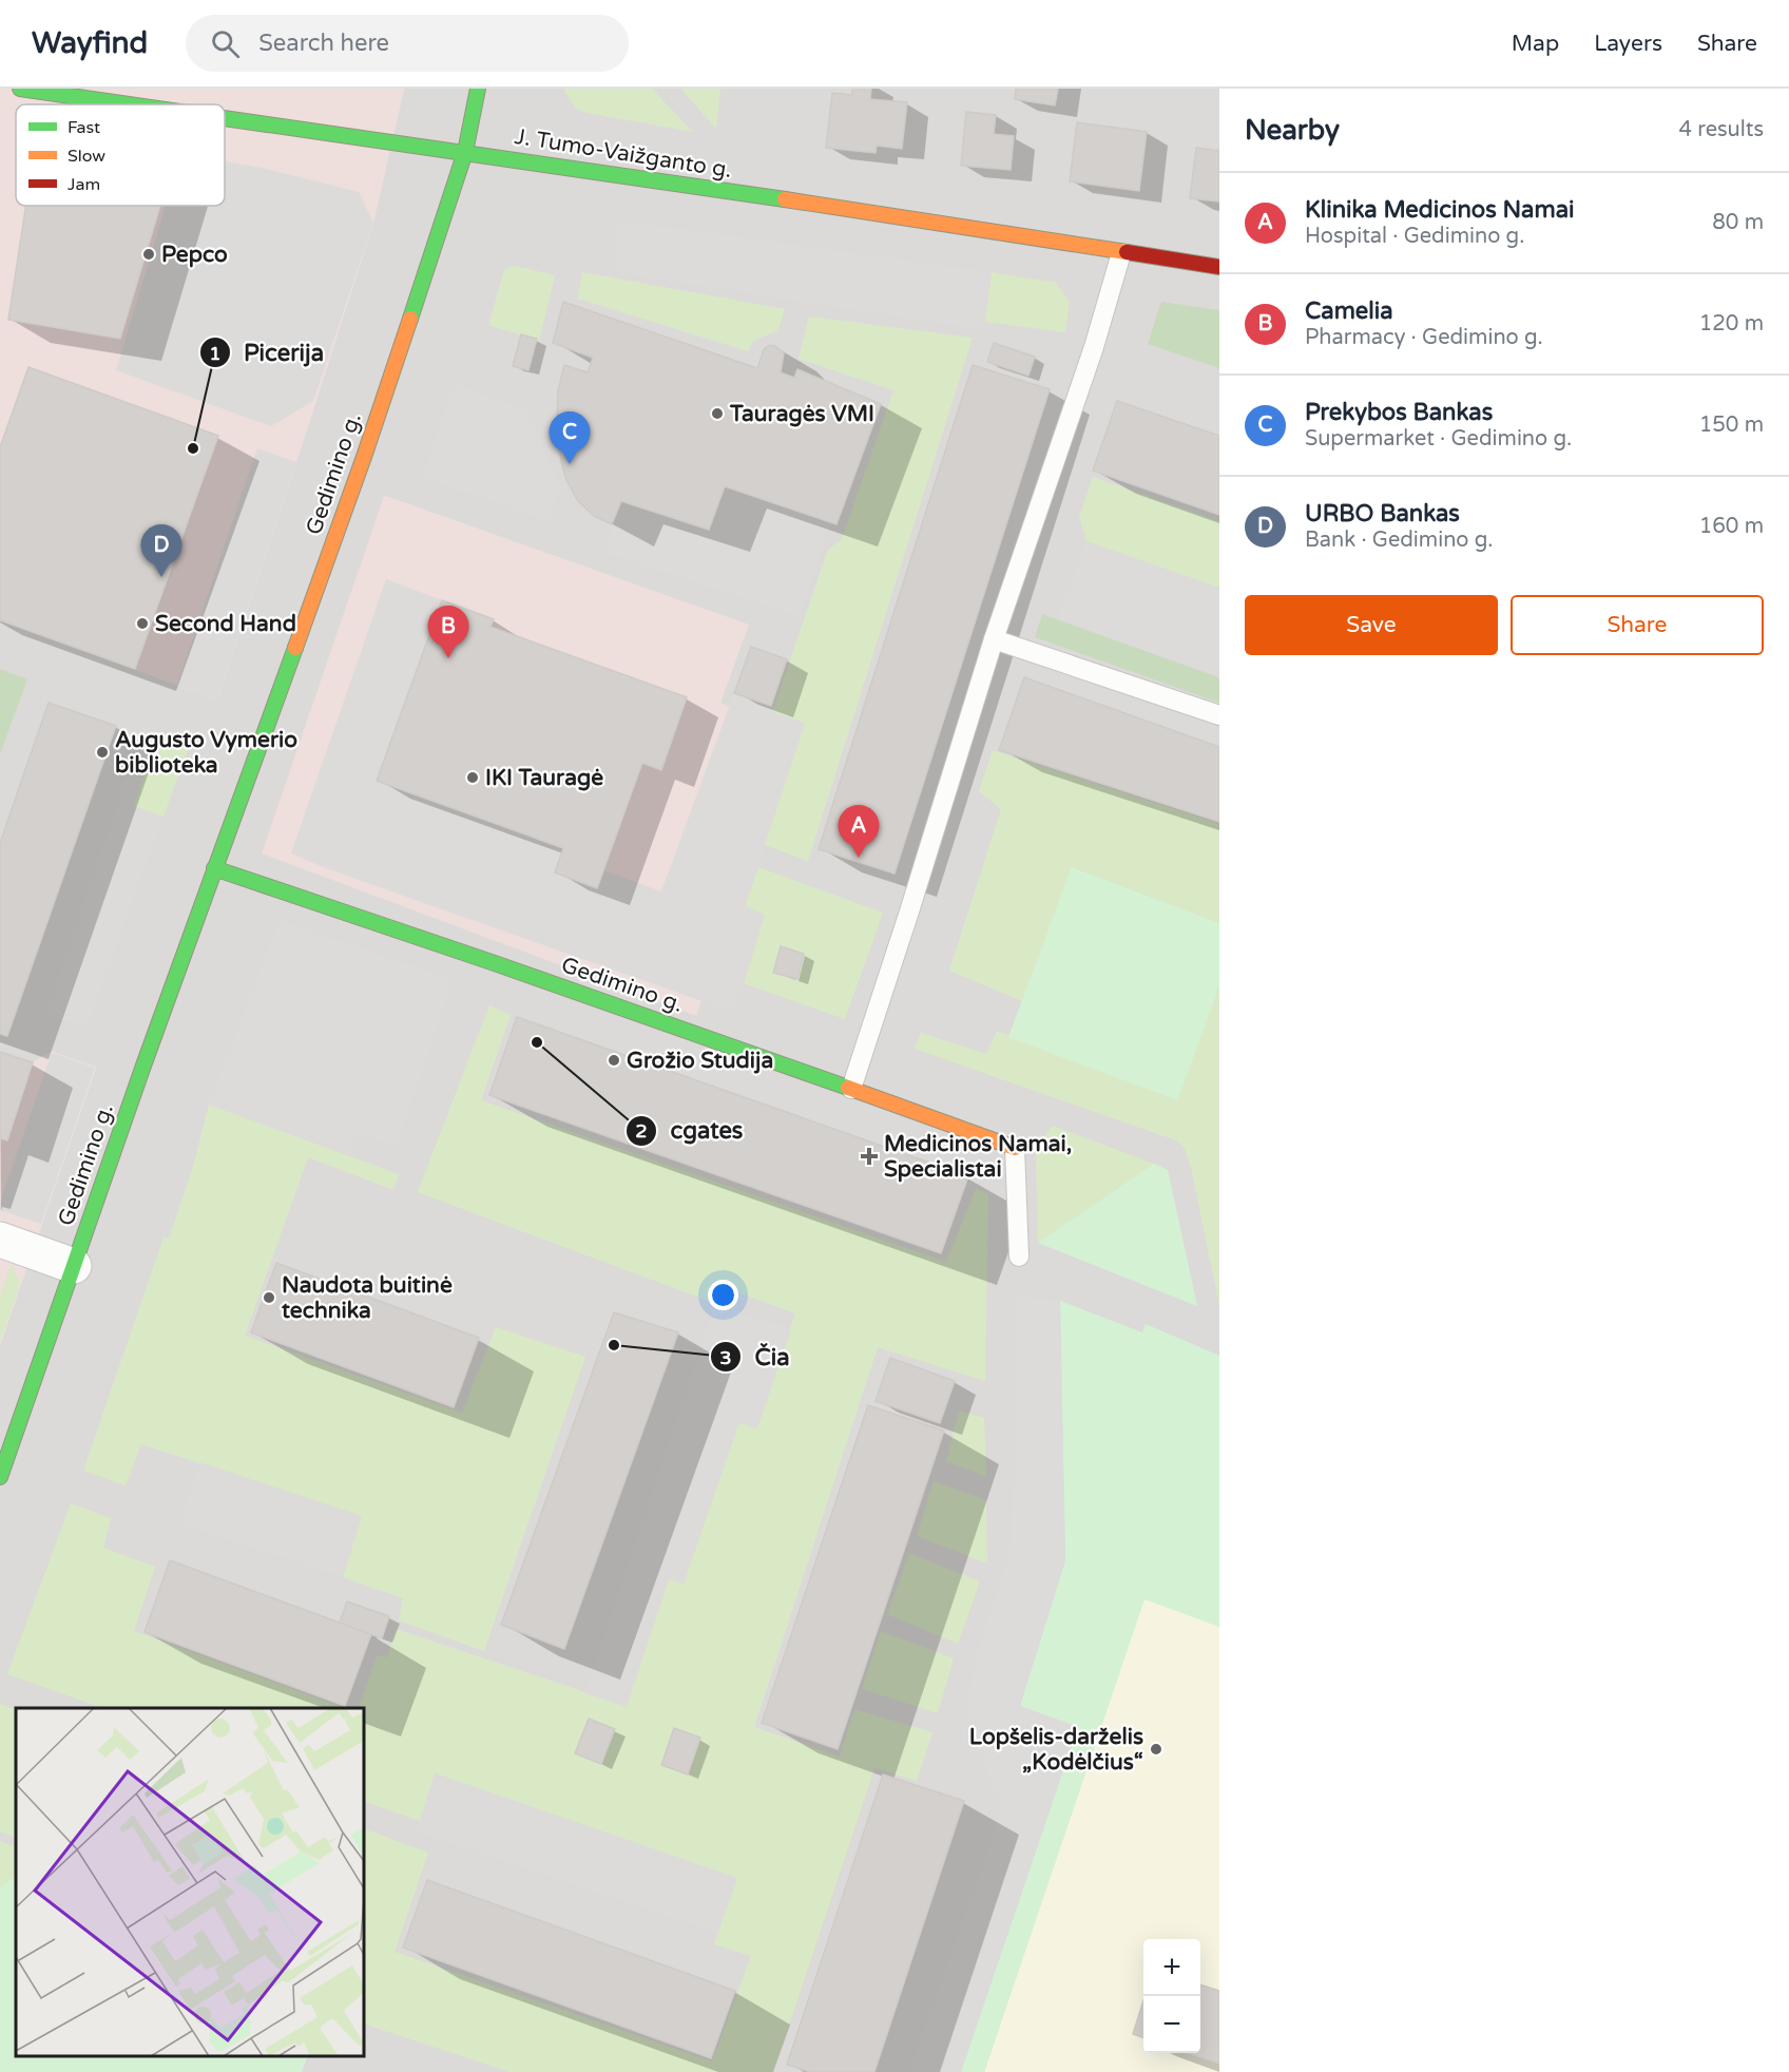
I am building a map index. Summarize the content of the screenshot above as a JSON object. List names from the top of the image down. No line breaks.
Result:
{"streets":{"street":["J. Tumo-Vaižganto g.","Gedimino g."]},"crossings":[["J. Tumo-Vaižganto g.","Gedimino g."]],"places":{"other":["Pepco","Tauragės VMI","Picerija","Second Hand","Augusto Vymerio biblioteka","IKI Tauragė","cgates","Grožio Studija","Naudota buitinė technika","Čia","Lopšelis-darželis „Kodėlčius“"],"health":["Medicinos Namai, Specialistai"]},"legend":["Fast","Slow","Jam"],"page":{"header":"Wayfind","search":"Search here","nav":["Map","Layers","Share"],"heading":["Nearby","4 results"],"list":[{"mark":"A","name":"Klinika Medicinos Namai","note":"Hospital · Gedimino g.","value":"80 m"},{"mark":"B","name":"Camelia","note":"Pharmacy · Gedimino g.","value":"120 m"},{"mark":"C","name":"Prekybos Bankas","note":"Supermarket · Gedimino g.","value":"150 m"},{"mark":"D","name":"URBO Bankas","note":"Bank · Gedimino g.","value":"160 m"}],"pins":["C","D","B","A"],"buttons":["Save","Share"],"map_buttons":["+","−"]}}
